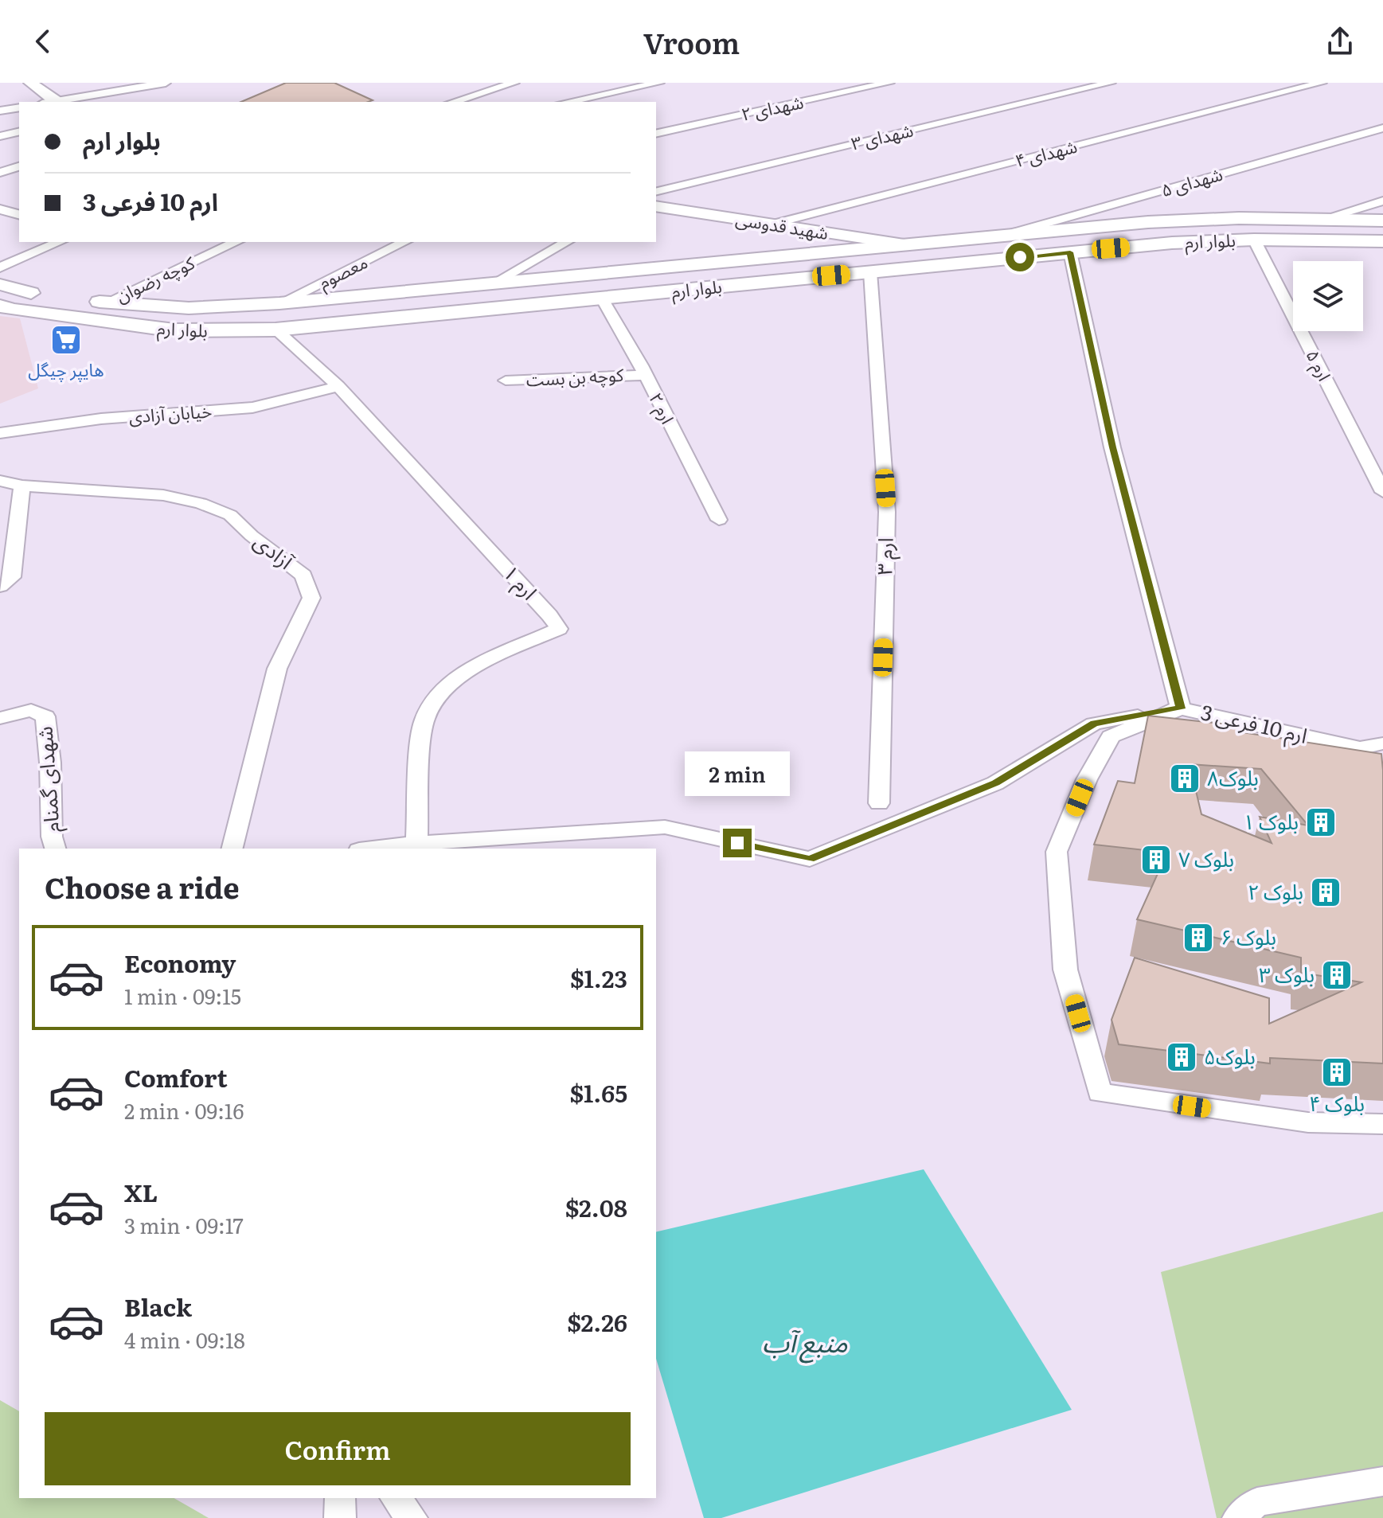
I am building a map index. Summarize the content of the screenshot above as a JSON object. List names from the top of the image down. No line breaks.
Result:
{"streets":{"main road":["بلوار ارم"],"street":["شهدای ۲","شهدای ۳","شهدای ۴","شهدای ۵","شهید قدوسی","معصوم","کوچه رضوان","ارم ۵","کوچه بن بست","ارم ۲","خیابان آزادی","آزادی","ارم ۳","ارم ۱","ارم 10 فرعی 3","شهدای گمنام"]},"crossings":[["شهدای ۴","شهید قدوسی"],["شهدای ۵","بلوار ارم"],["شهید قدوسی","بلوار ارم"],["بلوار ارم","معصوم"],["بلوار ارم","کوچه رضوان"],["بلوار ارم","ارم ۵"],["بلوار ارم","ارم ۲"],["بلوار ارم","ارم ۳"],["بلوار ارم","ارم ۱"],["کوچه بن بست","ارم ۲"],["خیابان آزادی","ارم ۱"],["ارم ۱","ارم 10 فرعی 3"]],"water":["منبع آب"],"places":{"supermarket":["هایپر چیگل"],"building":["بلوک۸","بلوک ۱","بلوک ۷","بلوک ۲","بلوک ۶","بلوک ۳","بلوک۵","بلوک ۴"]},"page":{"header":"Vroom","banner":["بلوار ارم","ارم 10 فرعی 3"],"bubble":"2 min","heading":"Choose a ride","list":[{"name":"Economy","note":"1 min · 09:15","value":"$1.23"},{"name":"Comfort","note":"2 min · 09:16","value":"$1.65"},{"name":"XL","note":"3 min · 09:17","value":"$2.08"},{"name":"Black","note":"4 min · 09:18","value":"$2.26"}],"buttons":"Confirm"}}
